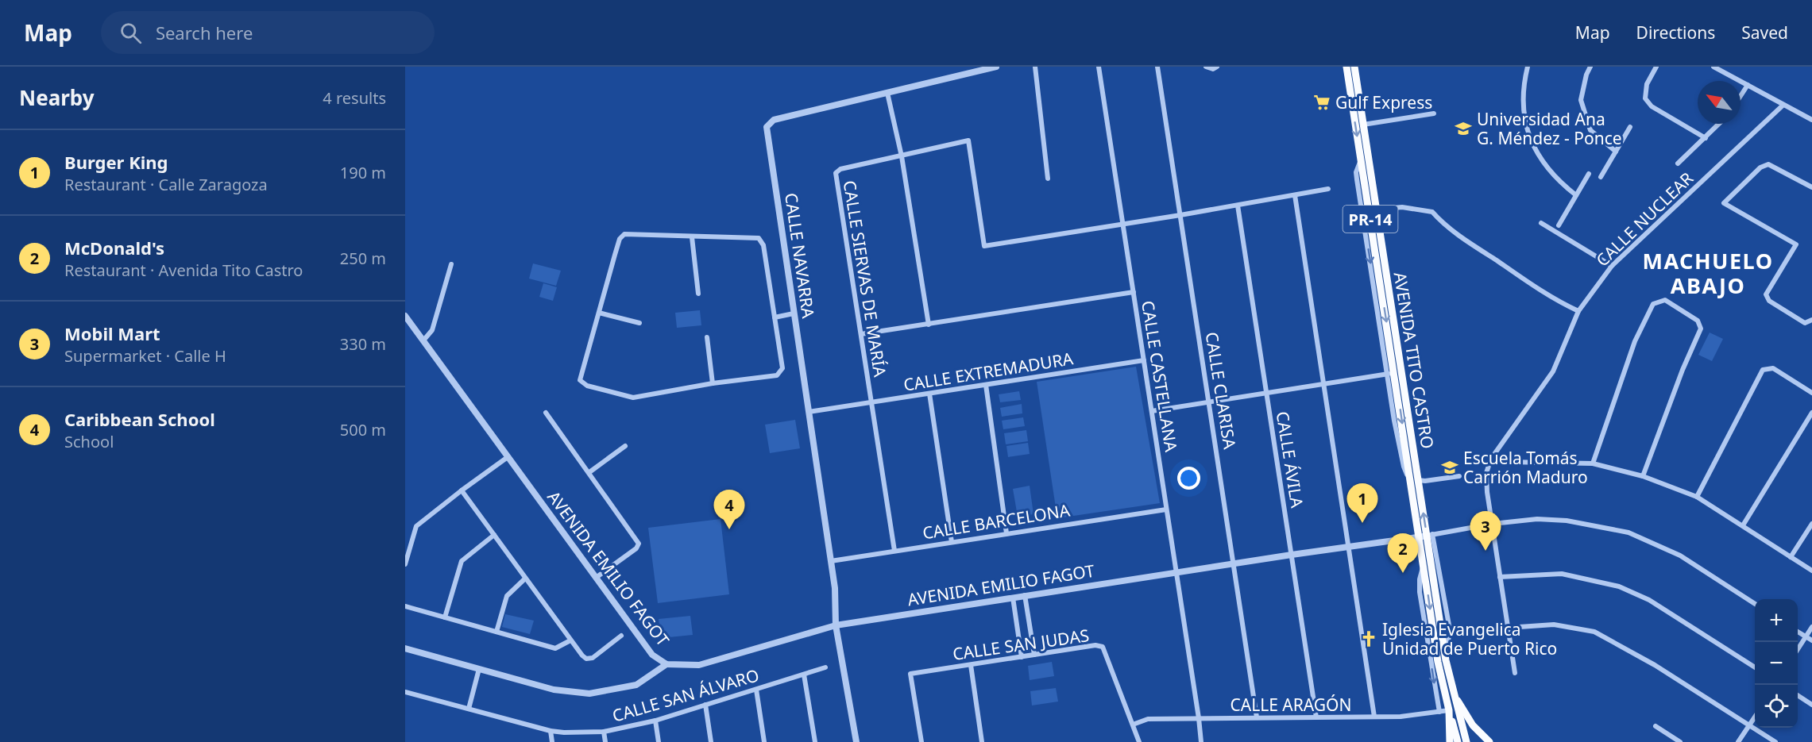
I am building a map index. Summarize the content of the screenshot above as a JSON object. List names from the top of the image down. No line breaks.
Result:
{"streets":{"main road":["PR-14","AVENIDA TITO CASTRO"],"street":["CALLE NUCLEAR","CALLE NAVARRA","CALLE SIERVAS DE MARÍA","CALLE EXTREMADURA","CALLE CASTELLANA","CALLE CLARISA","CALLE ÁVILA","CALLE BARCELONA","AVENIDA EMILIO FAGOT","CALLE SAN JUDAS","CALLE SAN ÁLVARO","CALLE ARAGÓN"]},"crossings":[["CALLE NUCLEAR","AVENIDA EMILIO FAGOT"],["CALLE NAVARRA","CALLE EXTREMADURA"],["CALLE NAVARRA","CALLE BARCELONA"],["CALLE NAVARRA","AVENIDA EMILIO FAGOT"],["CALLE SIERVAS DE MARÍA","CALLE EXTREMADURA"],["CALLE SIERVAS DE MARÍA","CALLE CASTELLANA"],["CALLE SIERVAS DE MARÍA","CALLE CLARISA"],["CALLE SIERVAS DE MARÍA","CALLE ÁVILA"],["CALLE SIERVAS DE MARÍA","CALLE BARCELONA"],["AVENIDA TITO CASTRO","AVENIDA EMILIO FAGOT"],["AVENIDA TITO CASTRO","CALLE ARAGÓN"],["CALLE EXTREMADURA","CALLE CASTELLANA"],["CALLE CASTELLANA","CALLE BARCELONA"],["CALLE CASTELLANA","AVENIDA EMILIO FAGOT"],["CALLE CASTELLANA","CALLE ARAGÓN"],["CALLE CLARISA","AVENIDA EMILIO FAGOT"],["CALLE CLARISA","CALLE ARAGÓN"],["CALLE ÁVILA","AVENIDA EMILIO FAGOT"],["CALLE ÁVILA","CALLE ARAGÓN"],["CALLE SAN JUDAS","CALLE ARAGÓN"]],"districts":["MACHUELO ABAJO"],"places":{"supermarket":["Gulf Express"],"school or university":["Universidad Ana G. Méndez - Ponce","Escuela Tomás Carrión Maduro"],"church":["Iglesia Evangelica Unidad de Puerto Rico"]},"north":"top left","page":{"header":"Map","search":"Search here","nav":["Map","Directions","Saved"],"heading":["Nearby","4 results"],"list":[{"mark":"1","name":"Burger King","note":"Restaurant · Calle Zaragoza","value":"190 m"},{"mark":"2","name":"McDonald's","note":"Restaurant · Avenida Tito Castro","value":"250 m"},{"mark":"3","name":"Mobil Mart","note":"Supermarket · Calle H","value":"330 m"},{"mark":"4","name":"Caribbean School","note":"School","value":"500 m"}],"pins":["1","4","3","2"],"map_buttons":["+","−"]}}
